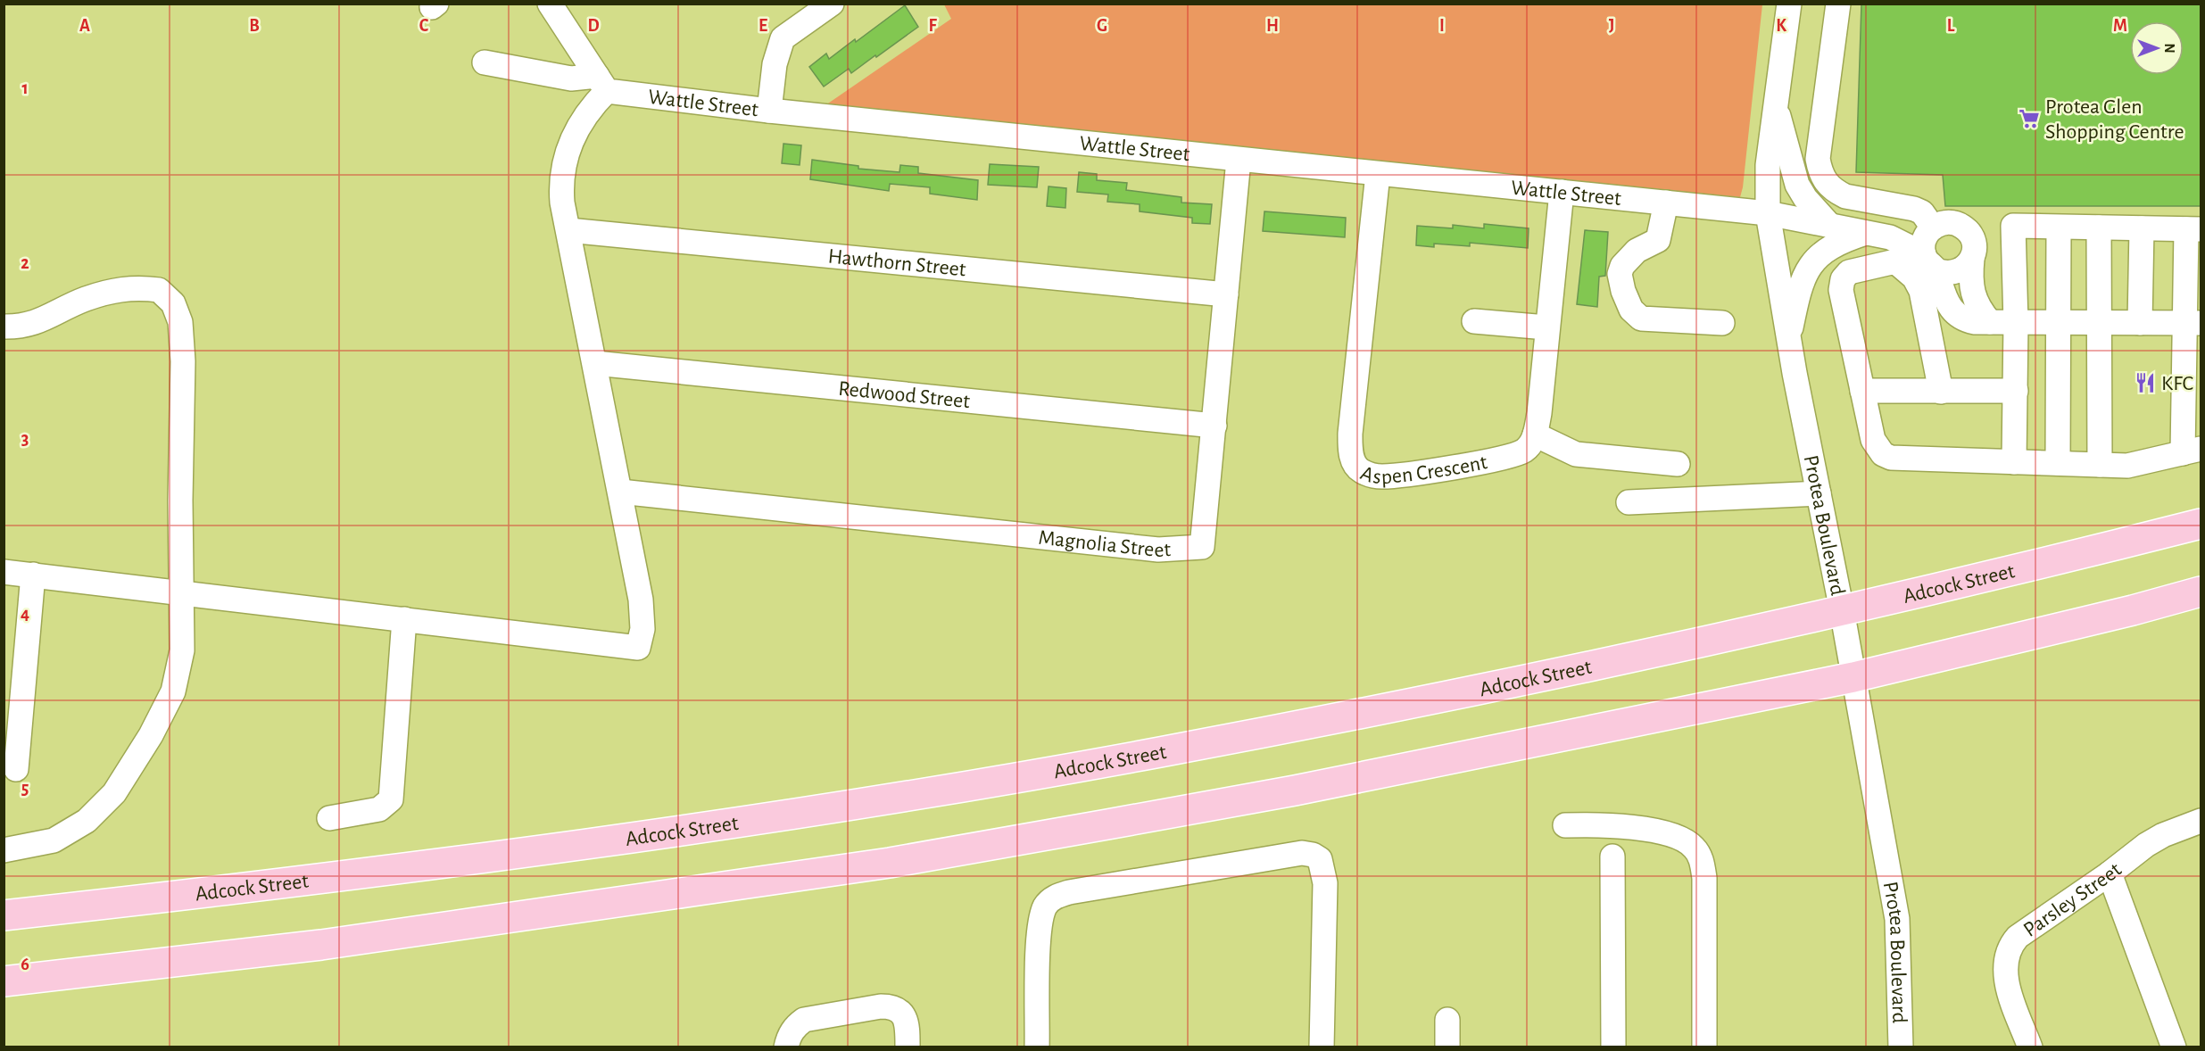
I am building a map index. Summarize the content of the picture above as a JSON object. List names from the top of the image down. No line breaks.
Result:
{"streets":{"main road":["Adcock Street"],"street":["Wattle Street","Hawthorn Street","Redwood Street","Aspen Crescent","Protea Boulevard","Magnolia Street","Parsley Street"]},"crossings":[["Wattle Street","Aspen Crescent"],["Wattle Street","Protea Boulevard"],["Wattle Street","Magnolia Street"],["Hawthorn Street","Magnolia Street"],["Redwood Street","Magnolia Street"],["Protea Boulevard","Adcock Street"]],"places":{"supermarket":["Protea Glen Shopping Centre"],"restaurant":["KFC"]},"north":"right","grid":{"columns":["A","B","C","D","E","F","G","H","I","J","K","L","M"],"rows":["1","2","3","4","5","6"]}}
